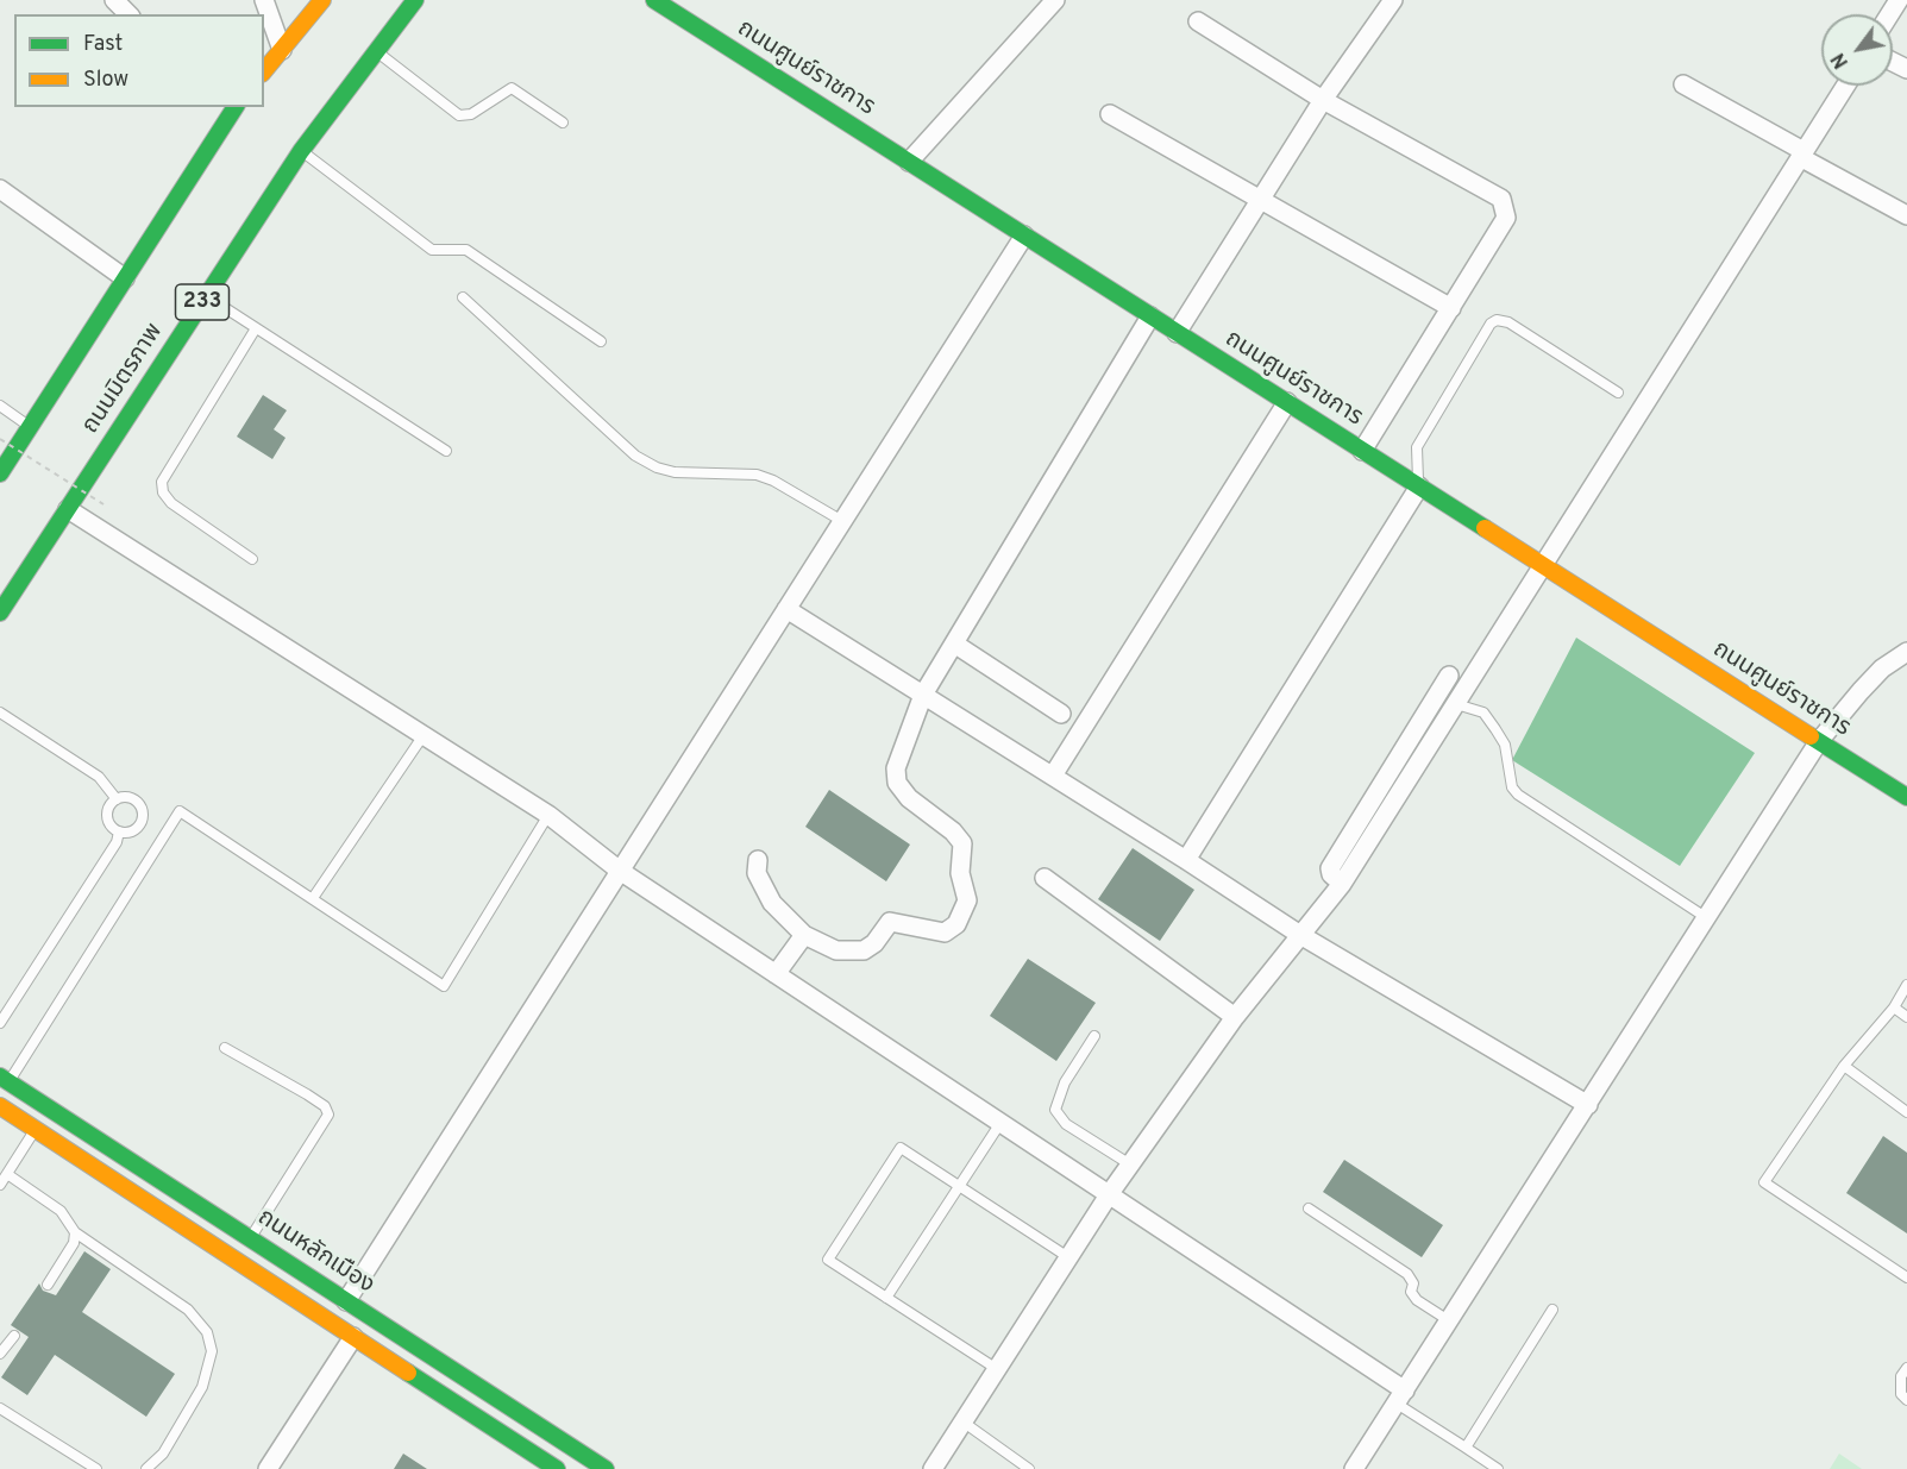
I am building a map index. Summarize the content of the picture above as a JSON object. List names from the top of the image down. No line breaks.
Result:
{"streets":{"street":["ถนนศูนย์ราชการ","233","ถนนมิตรภาพ","ถนนหลักเมือง"]},"legend":["Fast","Slow"],"north":"bottom left"}
